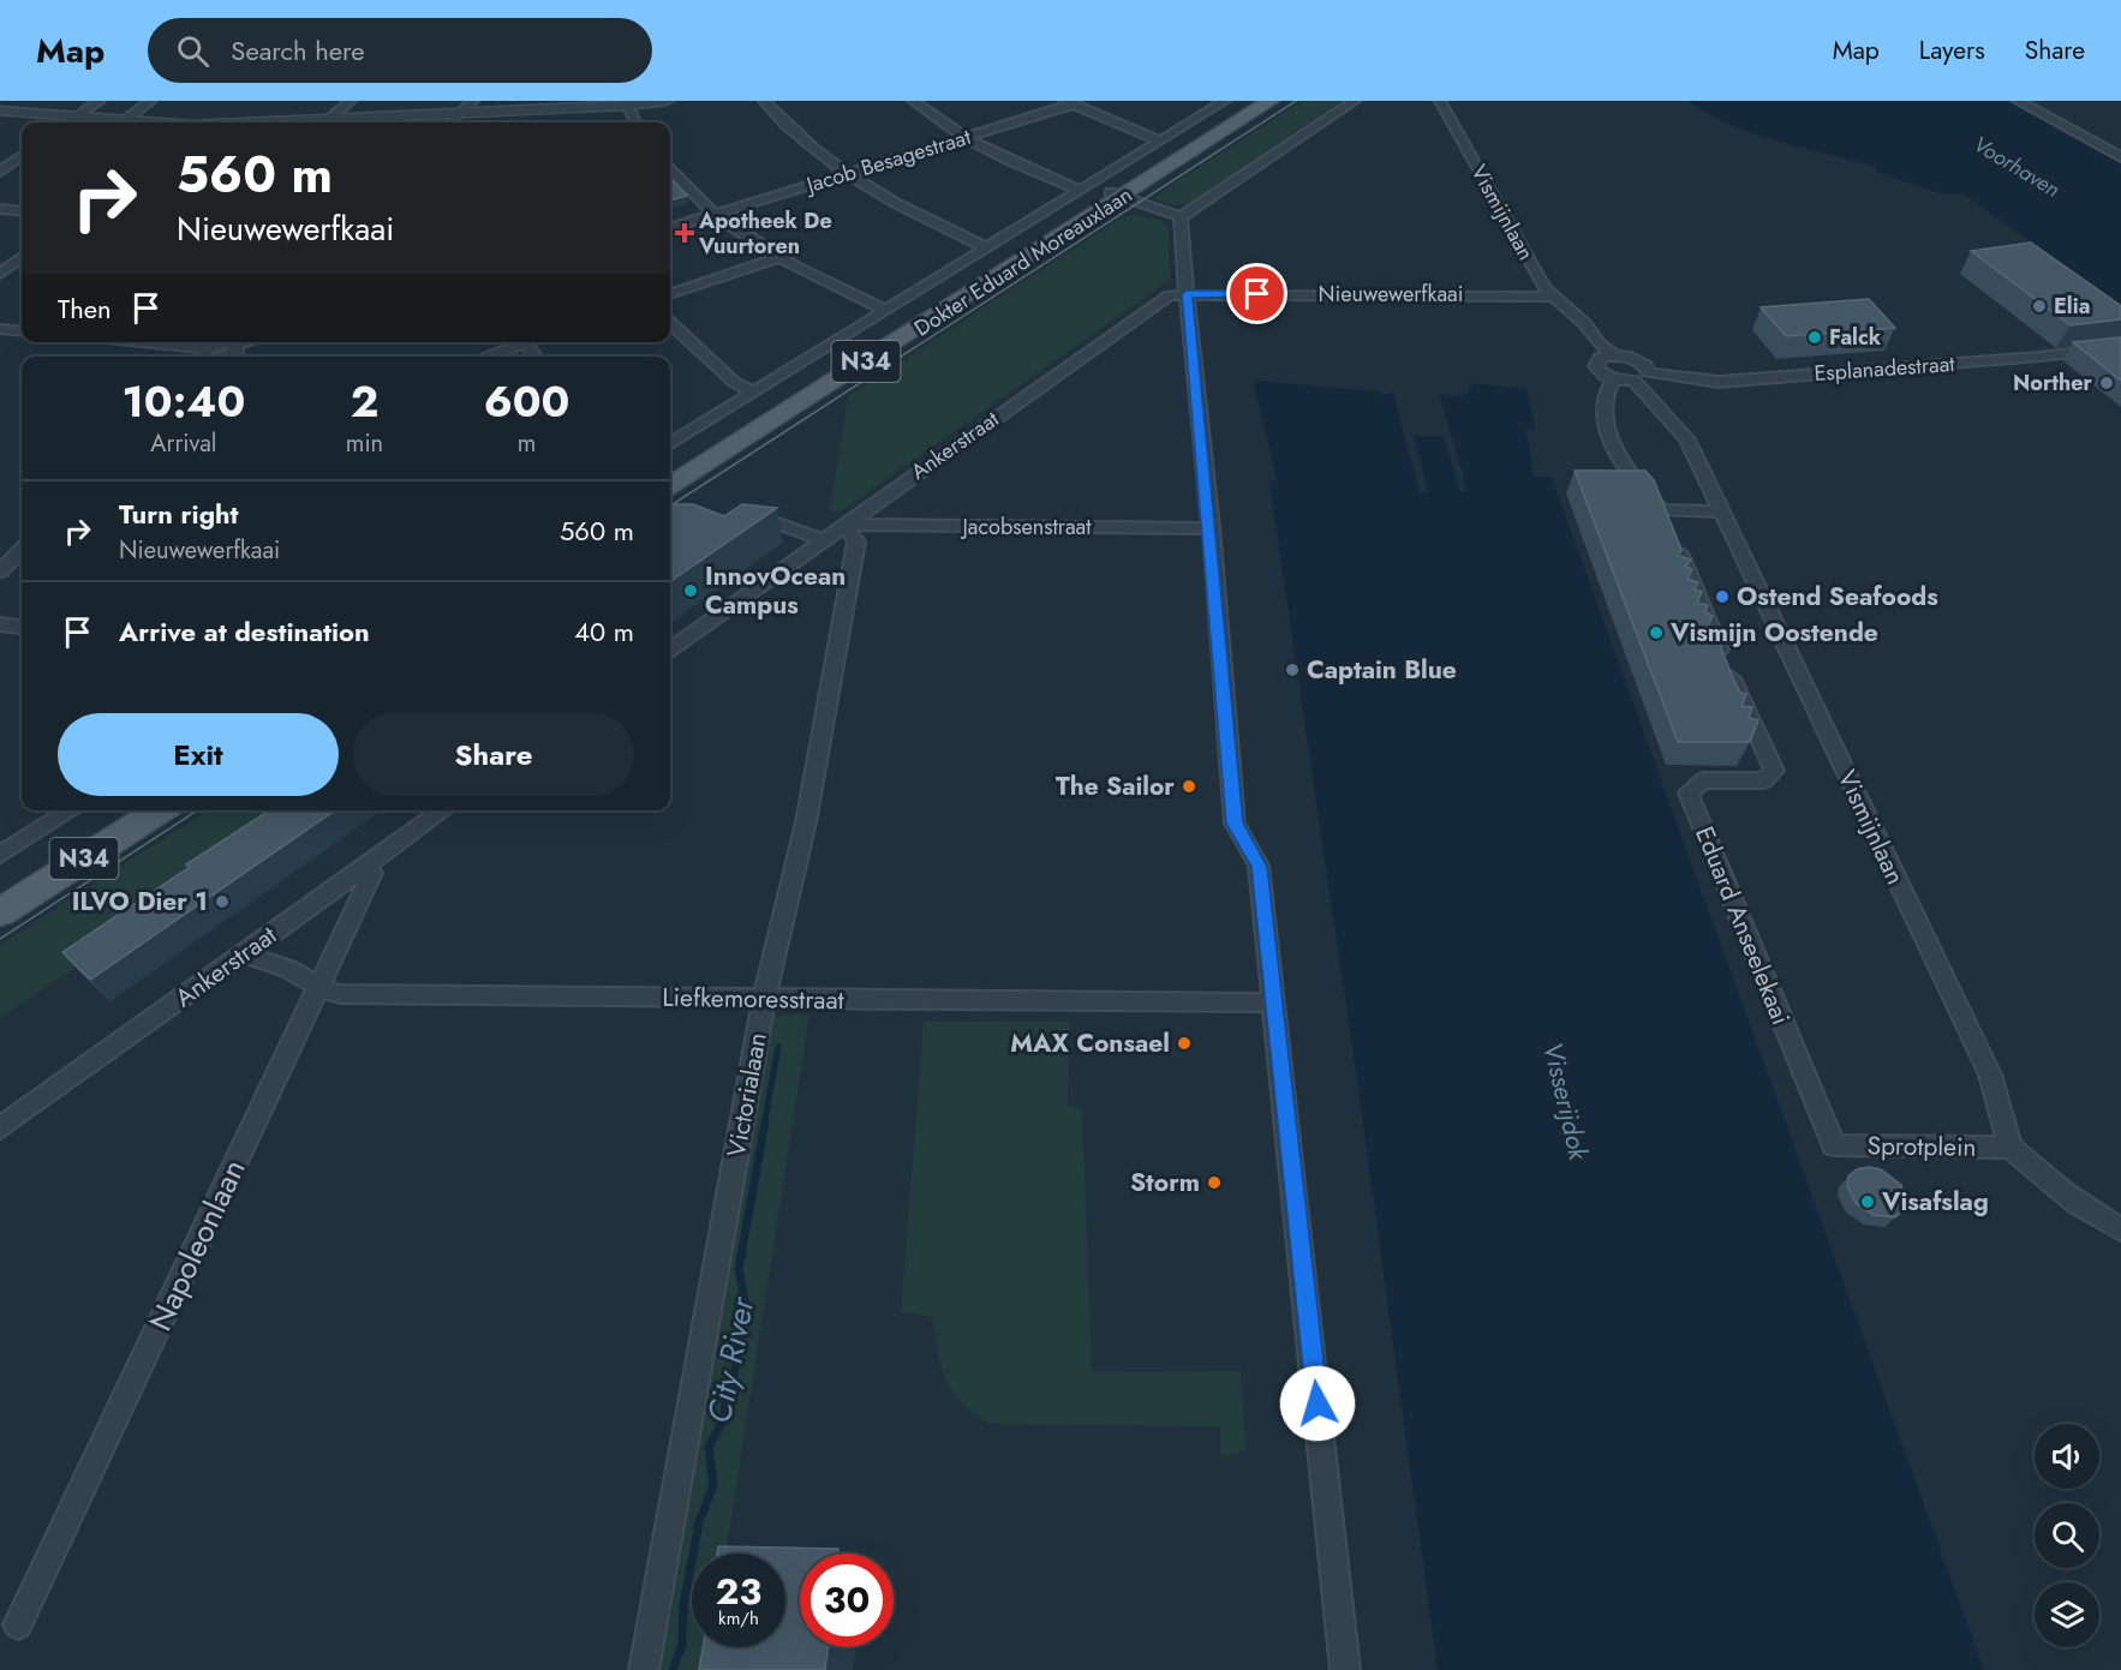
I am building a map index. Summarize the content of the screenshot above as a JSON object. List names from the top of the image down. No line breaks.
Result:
{"streets":{"main road":["Dokter Eduard Moreauxlaan","N34"],"street":["Jacob Besagestraat","Vismijnlaan","Nieuwewerfkaai","Esplanadestraat","Ankerstraat","Jacobsenstraat","Eduard Anseelekaai","Liefkemoresstraat","Victorialaan","Sprotplein","Napoleonlaan"]},"crossings":[["Vismijnlaan","Nieuwewerfkaai"],["Vismijnlaan","Esplanadestraat"],["Vismijnlaan","Sprotplein"],["Nieuwewerfkaai","Ankerstraat"],["Ankerstraat","Jacobsenstraat"],["Ankerstraat","Liefkemoresstraat"],["Ankerstraat","Victorialaan"],["Ankerstraat","Napoleonlaan"],["Jacobsenstraat","Victorialaan"],["Eduard Anseelekaai","Sprotplein"],["Liefkemoresstraat","Victorialaan"],["Liefkemoresstraat","Napoleonlaan"]],"water":["Voorhaven","Visserijdok","City River"],"places":{"health":["Apotheek De Vuurtoren"],"other":["Elia","Falck","Norther","InnovOcean Campus","Ostend Seafoods","Vismijn Oostende","Captain Blue","The Sailor","ILVO Dier 1","MAX Consael","Storm","Visafslag"]},"page":{"header":"Map","search":"Search here","nav":["Map","Layers","Share"],"turn":["560 m","Nieuwewerfkaai"],"then":"Then","eta":["10:40","Arrival","2","min","600","m"],"list":[{"name":"Turn right","note":"Nieuwewerfkaai","value":"560 m"},{"name":"Arrive at destination","value":"40 m"}],"buttons":["Exit","Share"],"speed":"23 km/h","limit":"30"}}
